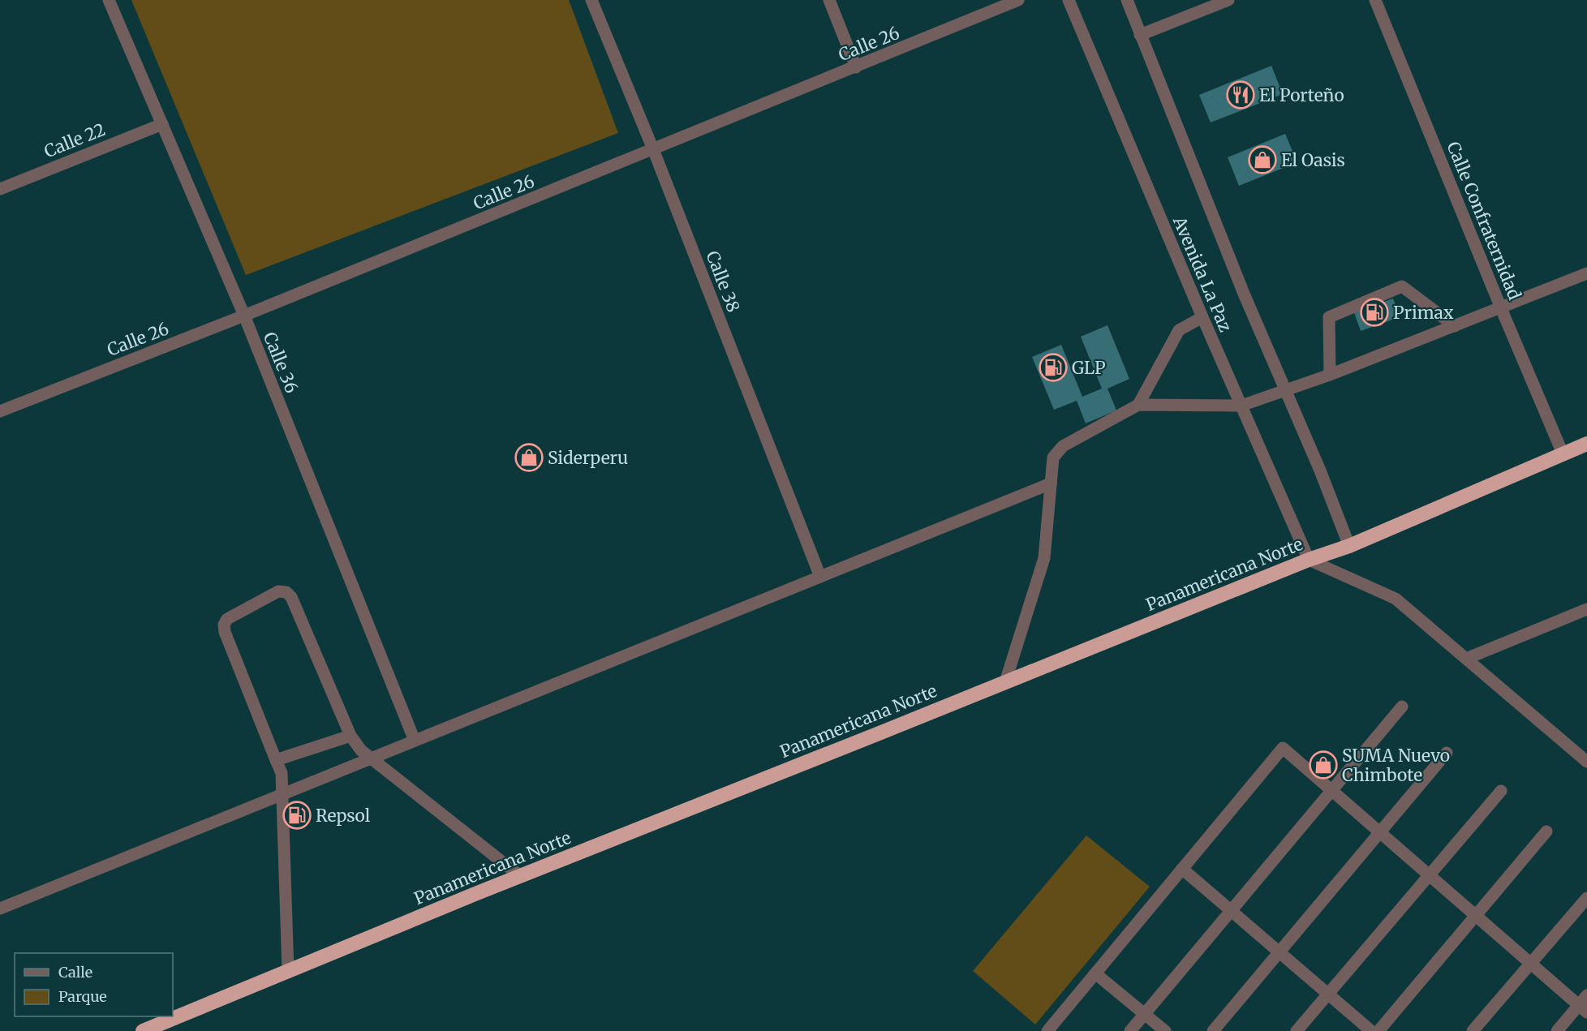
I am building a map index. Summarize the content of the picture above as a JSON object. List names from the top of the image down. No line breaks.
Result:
{"streets":{"highway":["Panamericana Norte"],"street":["Calle 26","Calle 22","Calle Confraternidad","Avenida La Paz","Calle 38","Calle 36"]},"crossings":[["Calle 26","Calle 38"],["Calle 26","Calle 36"],["Calle 22","Calle 36"],["Calle Confraternidad","Panamericana Norte"],["Avenida La Paz","Panamericana Norte"]],"places":{"restaurant":["El Porteño"],"shop":["El Oasis","Siderperu","SUMA Nuevo Chimbote"],"fuel station":["Primax","GLP","Repsol"]},"legend":["Calle","Parque"]}
